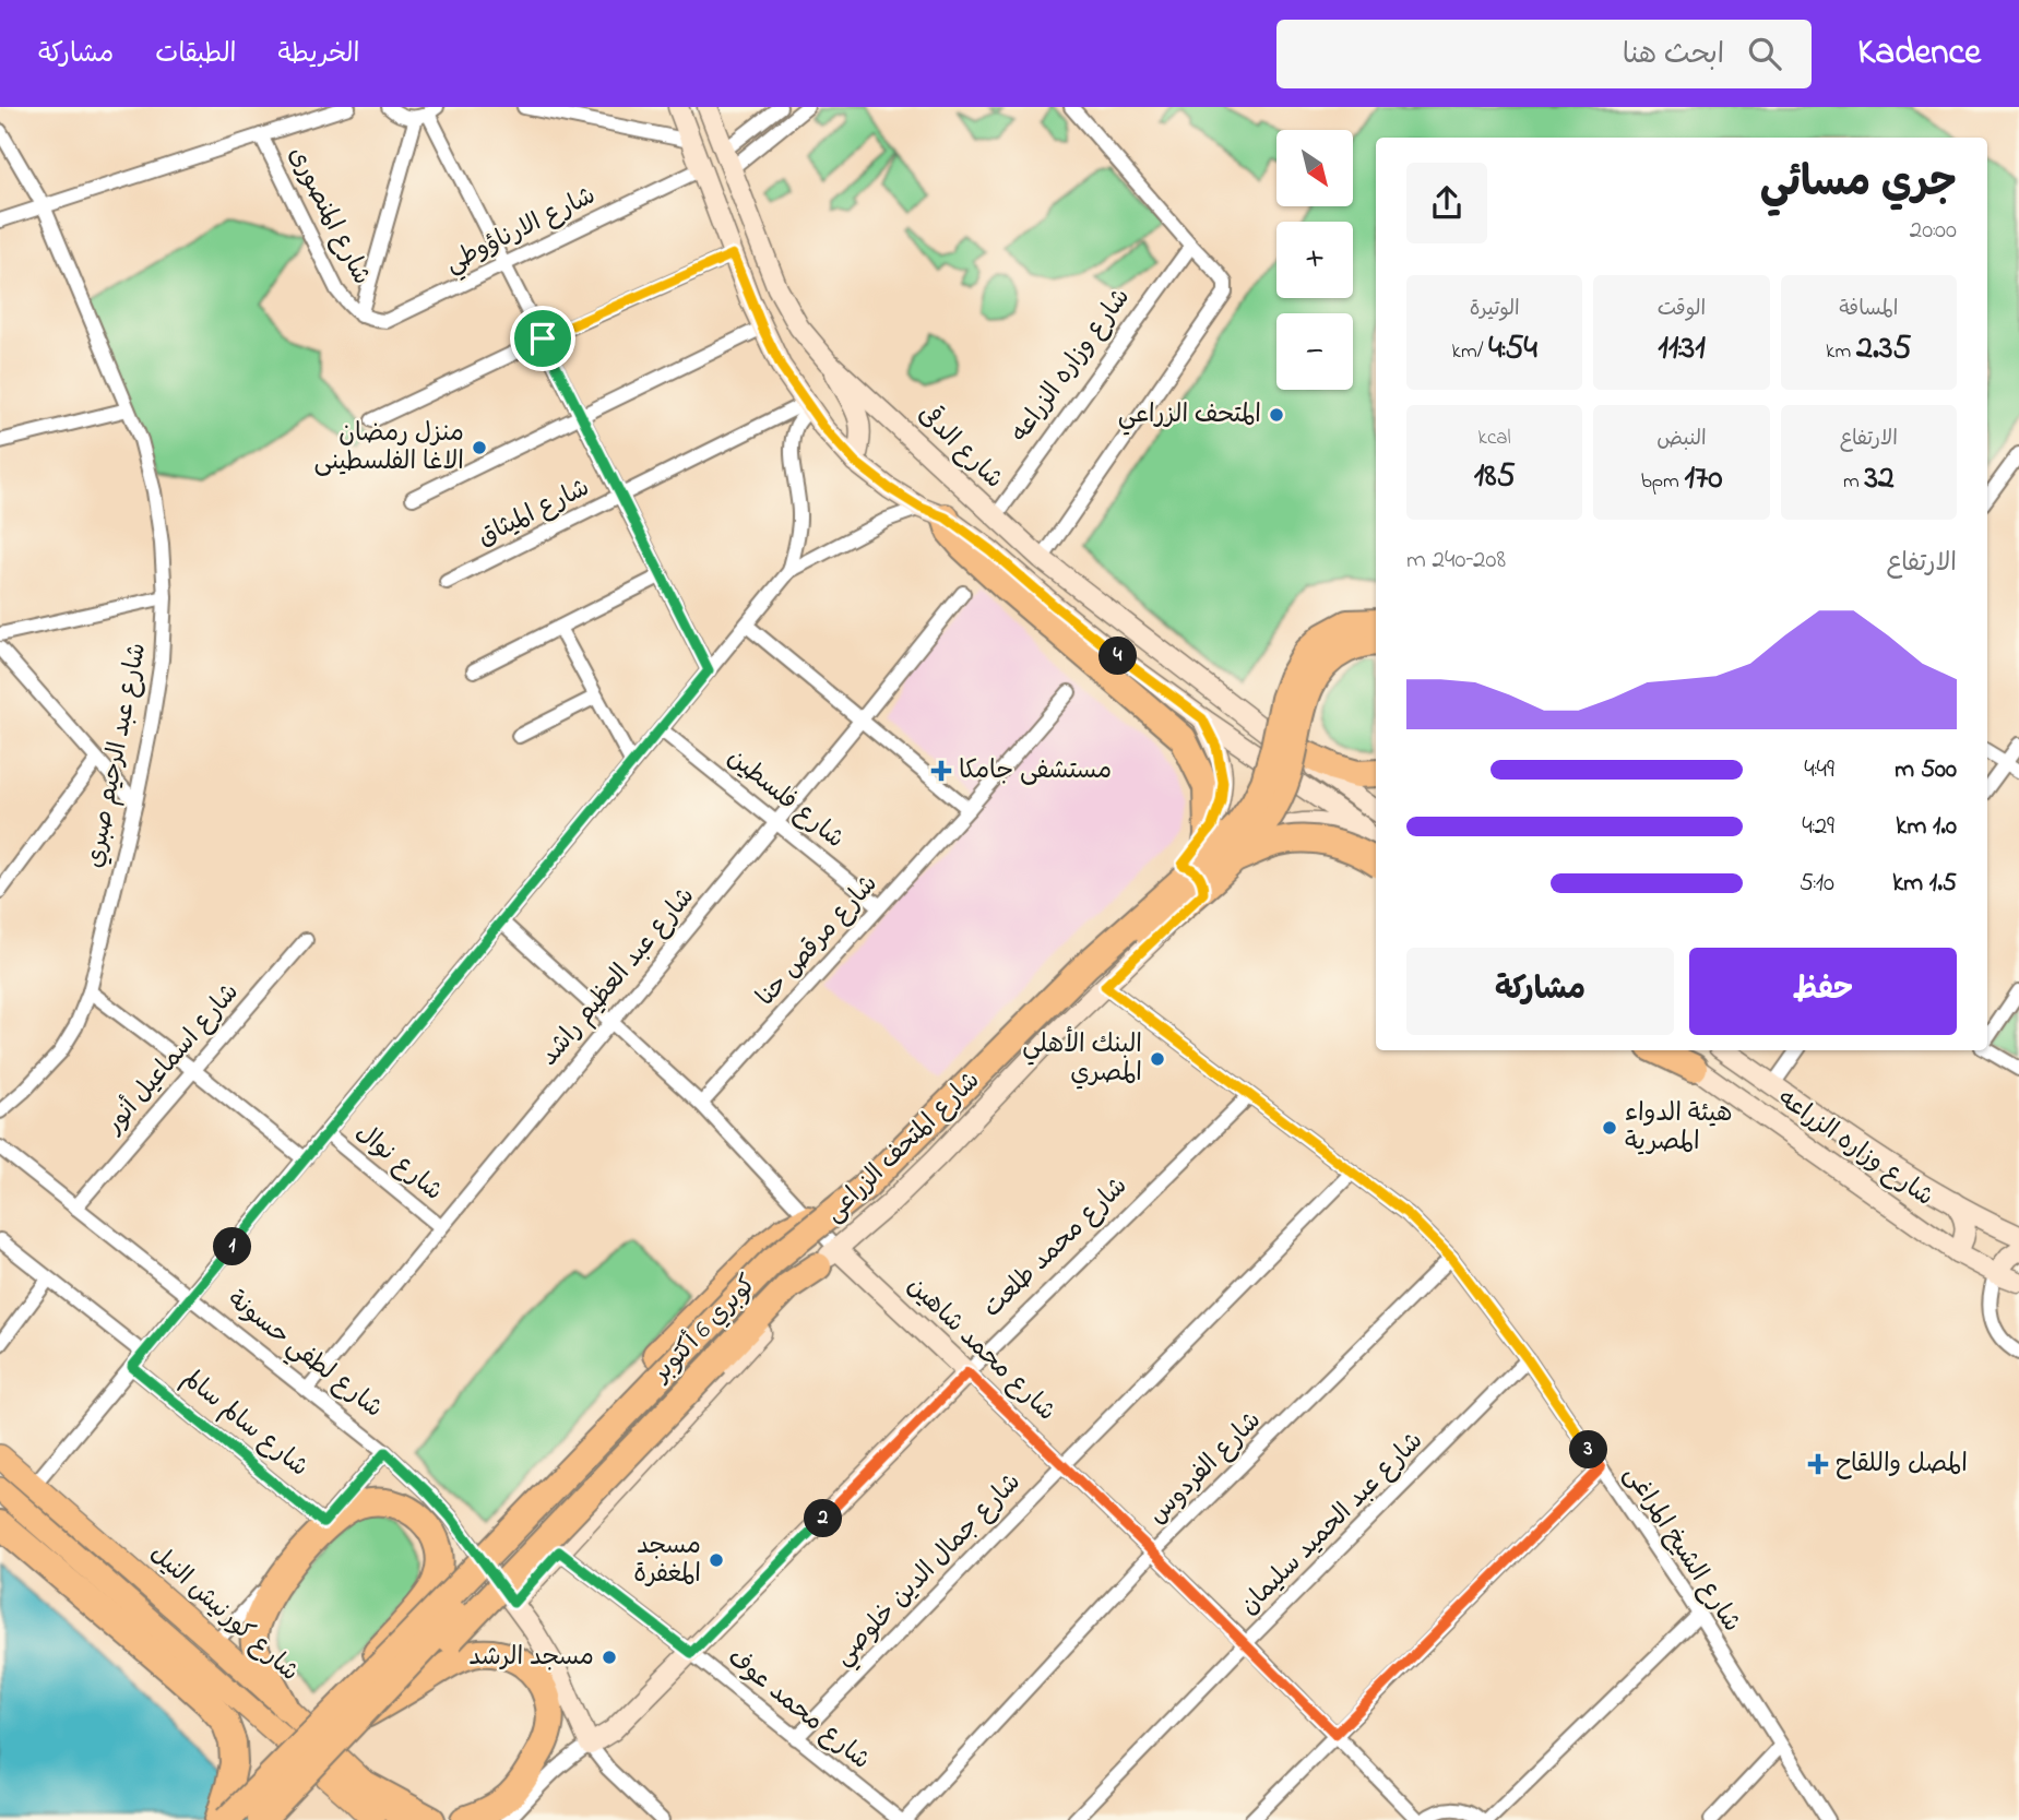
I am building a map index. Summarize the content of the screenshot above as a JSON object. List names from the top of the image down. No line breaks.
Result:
{"streets":{"highway":["كوبري 6 أكتوبر"],"main road":["شارع كورنيش النيل"],"street":["شارع المنصورى","شارع الارناؤوطي","شارع وزاره الزراعه","شارع الدقى","شارع الميثاق","شارع عبد الرحيم صبري","شارع فلسطين","شارع مرقص حنا","شارع عبد العظيم راشد","شارع اسماعيل أنور","شارع المتحف الزراعى","شارع نوال","شارع محمد طلعت","شارع محمد شاهين","شارع لطفي حسونة","شارع سالم سالم","شارع الفردوس","شارع عبد الحميد سليمان","شارع الشيخ المراغى","شارع جمال الدين خلوصي","شارع محمد عوف"]},"crossings":[["شارع المنصورى","شارع الارناؤوطي"],["شارع وزاره الزراعه","شارع الدقى"],["شارع فلسطين","شارع مرقص حنا"],["شارع فلسطين","شارع عبد العظيم راشد"],["شارع مرقص حنا","شارع محمد شاهين"],["شارع عبد العظيم راشد","شارع نوال"],["شارع عبد العظيم راشد","شارع محمد شاهين"],["شارع عبد العظيم راشد","شارع لطفي حسونة"],["شارع اسماعيل أنور","شارع لطفي حسونة"],["شارع المتحف الزراعى","كوبري 6 أكتوبر"],["شارع المتحف الزراعى","شارع محمد شاهين"],["شارع المتحف الزراعى","شارع لطفي حسونة"],["شارع المتحف الزراعى","شارع الشيخ المراغى"],["شارع المتحف الزراعى","شارع محمد عوف"],["شارع محمد طلعت","شارع محمد شاهين"],["شارع محمد طلعت","شارع الشيخ المراغى"],["شارع محمد طلعت","شارع محمد عوف"],["شارع محمد شاهين","شارع الفردوس"],["شارع محمد شاهين","شارع عبد الحميد سليمان"],["شارع محمد شاهين","شارع جمال الدين خلوصي"],["شارع الفردوس","شارع الشيخ المراغى"],["شارع الفردوس","شارع محمد عوف"],["شارع عبد الحميد سليمان","شارع الشيخ المراغى"],["شارع الشيخ المراغى","شارع جمال الدين خلوصي"],["شارع جمال الدين خلوصي","شارع محمد عوف"]],"places":{"other":["المتحف الزراعي","منزل رمضان الاغا الفلسطينى","البنك الأهلي المصري","هيئة الدواء المصرية","مسجد المغفرة","مسجد الرشد"],"health":["مستشفى جامكا","المصل واللقاح"]},"north":"bottom right","page":{"header":"Kadence","search":"ابحث هنا","nav":["الخريطة","الطبقات","مشاركة"],"map_buttons":["+","−"],"heading":["جري مسائي","20:00"],"stats":[["المسافة","2.35 km"],["الوقت","11:31"],["الوتيرة","4:54 /km"],["الارتفاع","32 m"],["النبض","170 bpm"],["kcal","185"]],"chart":["الارتفاع","208–240 m"],"pins":["4","1","3","2"],"list":[{"name":"500 m","note":"4:49"},{"name":"1.0 km","note":"4:29"},{"name":"1.5 km","note":"5:10"}],"buttons":["حفظ","مشاركة"]}}
